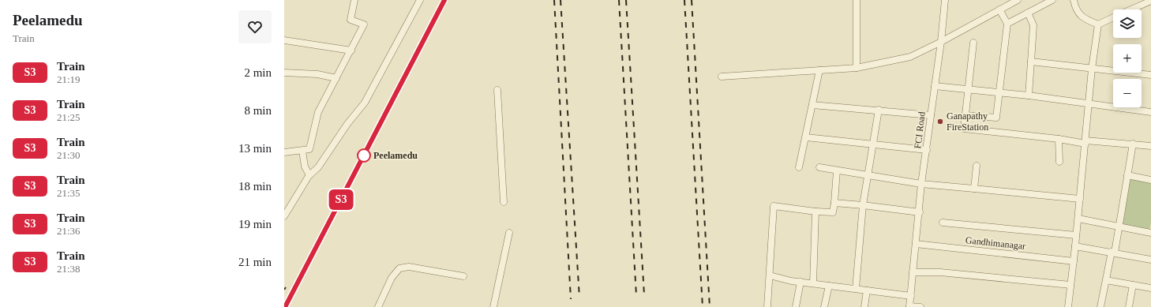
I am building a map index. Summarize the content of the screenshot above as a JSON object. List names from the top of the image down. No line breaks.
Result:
{"streets":{"street":["FCI Road","Gandhimanagar"]},"crossings":[["FCI Road","Gandhimanagar"]],"places":["Ganapathy FireStation","Peelamedu"],"page":{"heading":["Peelamedu","Train"],"on_map":"S3","map_buttons":["+","−"],"list":[{"mark":"S3","name":"Train","note":"21:19","value":"2 min"},{"mark":"S3","name":"Train","note":"21:25","value":"8 min"},{"mark":"S3","name":"Train","note":"21:30","value":"13 min"},{"mark":"S3","name":"Train","note":"21:35","value":"18 min"},{"mark":"S3","name":"Train","note":"21:36","value":"19 min"},{"mark":"S3","name":"Train","note":"21:38","value":"21 min"}]}}
